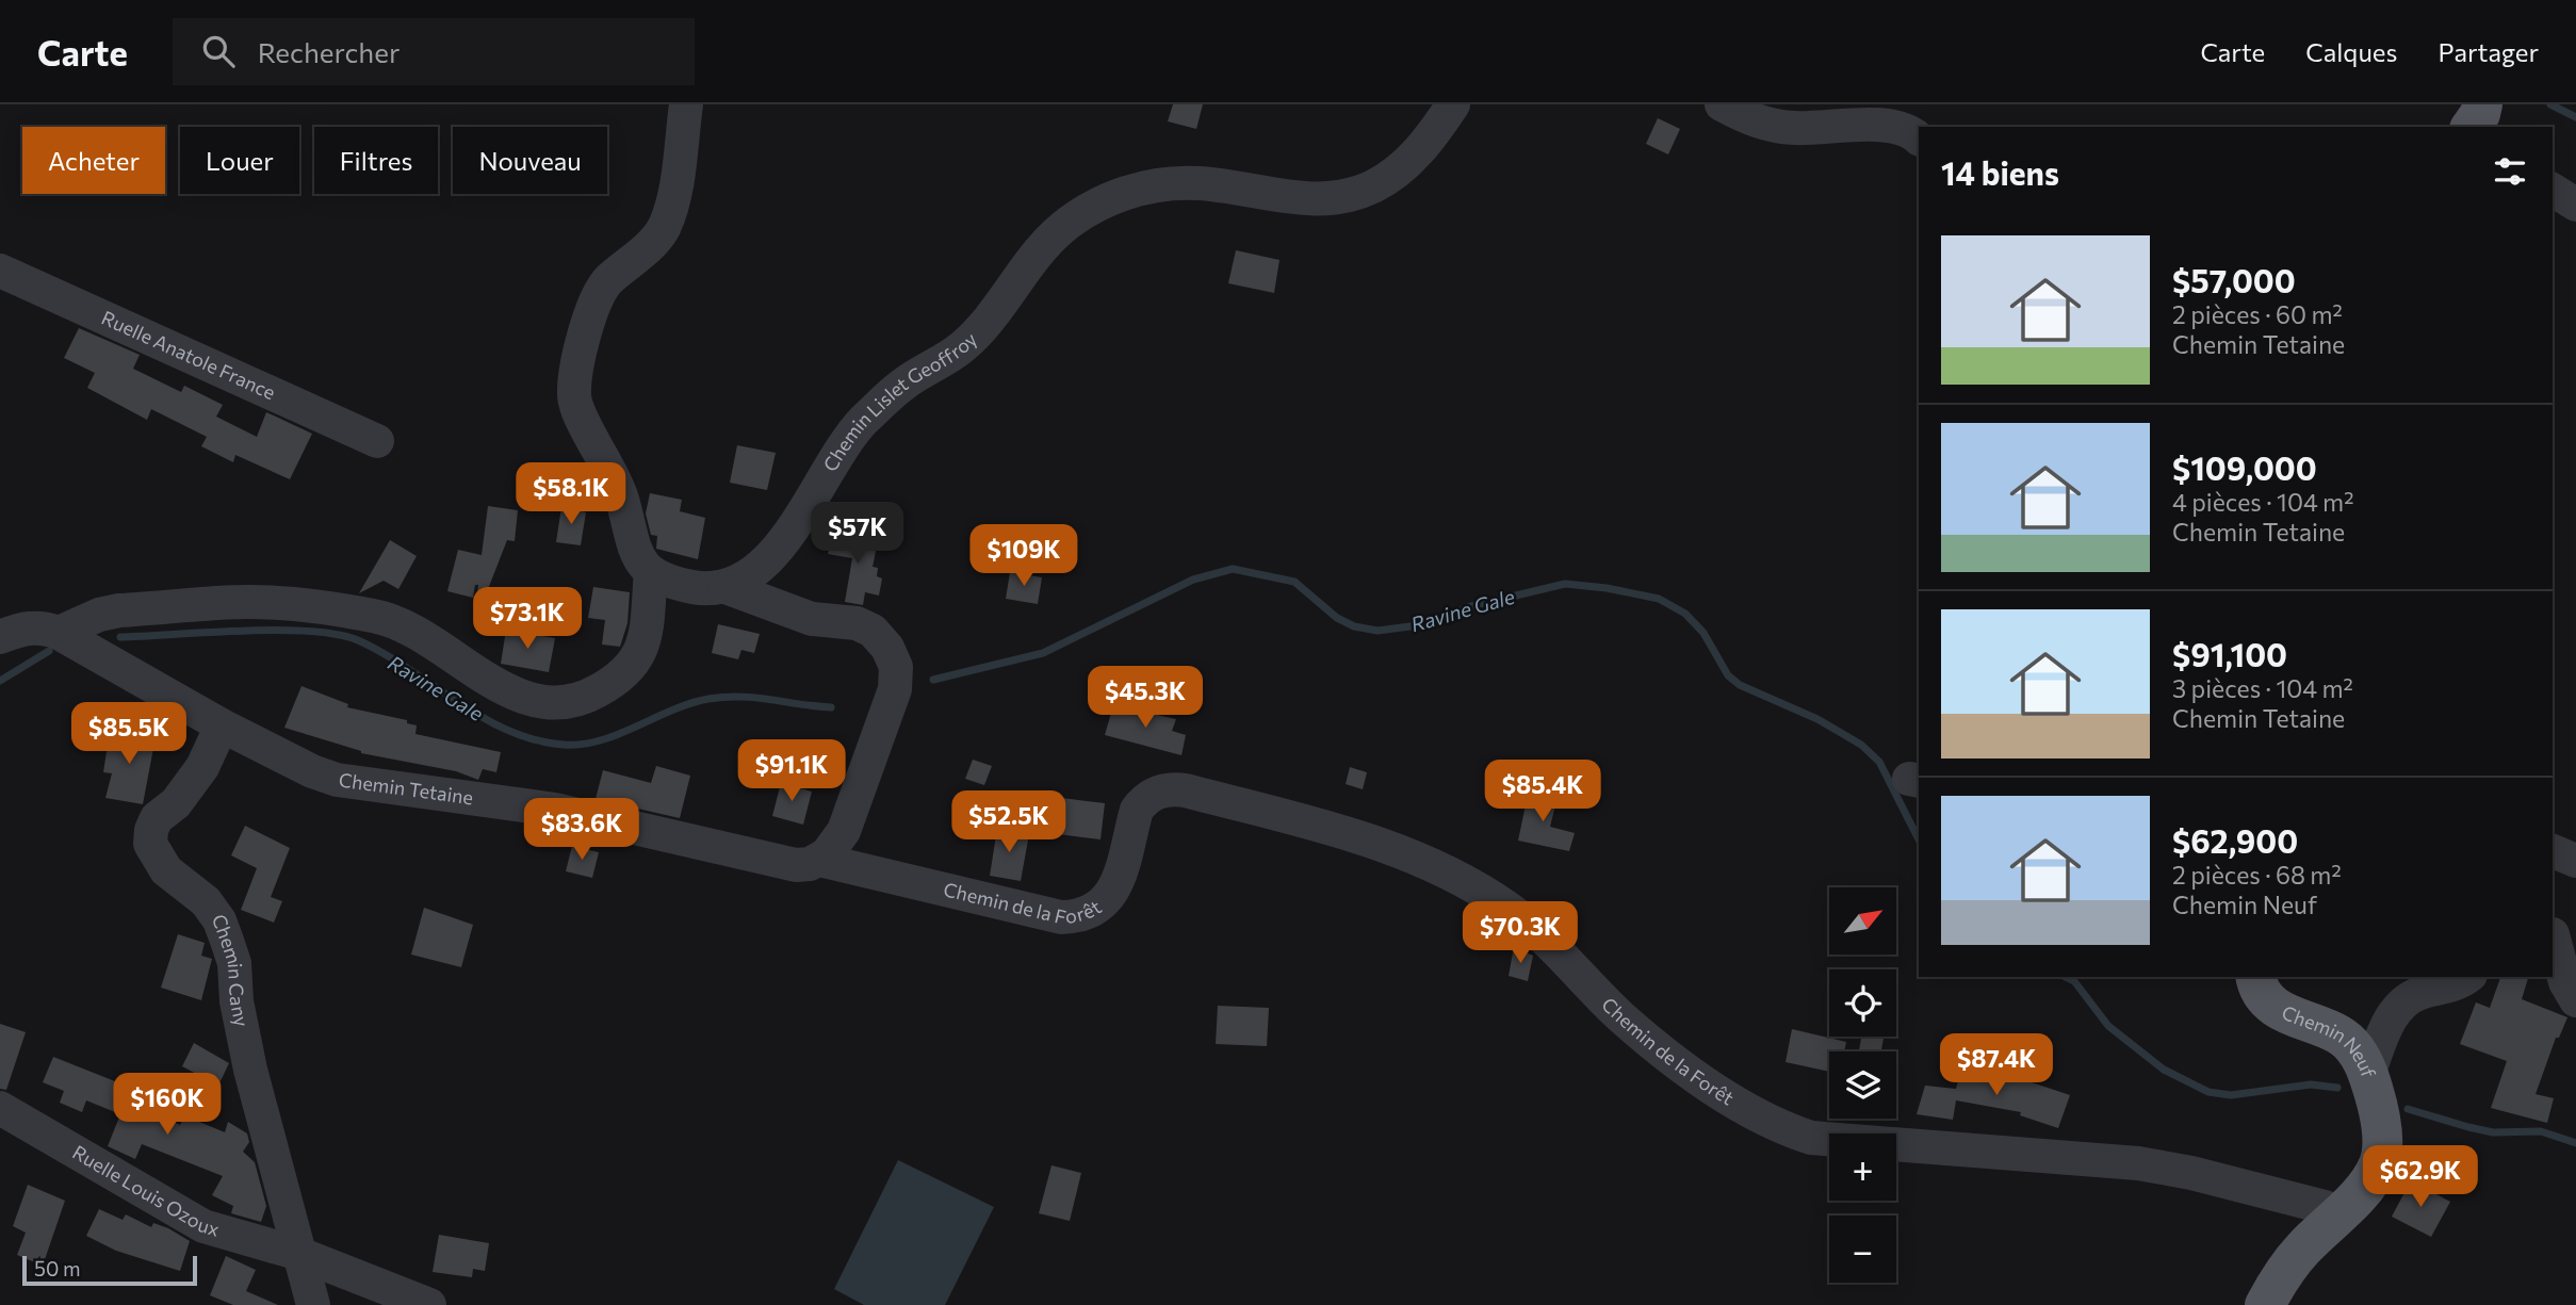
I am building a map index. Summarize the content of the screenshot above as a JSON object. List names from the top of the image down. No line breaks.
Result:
{"streets":{"main road":["Chemin Neuf"],"street":["Ruelle Anatole France","Chemin Lislet Geoffroy","Chemin Tetaine","Chemin de la Forêt","Chemin Cany","Ruelle Louis Ozoux"]},"crossings":[["Chemin Tetaine","Chemin de la Forêt"],["Chemin Tetaine","Chemin Cany"],["Chemin de la Forêt","Chemin Neuf"],["Chemin Cany","Ruelle Louis Ozoux"]],"water":["Ravine Gale"],"scale_bar":"50 m","north":"top right","page":{"header":"Carte","search":"Rechercher","nav":["Carte","Calques","Partager"],"chip":["Acheter","Louer","Filtres","Nouveau"],"heading":"14 biens","list":[{"name":"$57,000","note":"2 pièces · 60 m² · Chemin Tetaine"},{"name":"$109,000","note":"4 pièces · 104 m² · Chemin Tetaine"},{"name":"$91,100","note":"3 pièces · 104 m² · Chemin Tetaine"},{"name":"$62,900","note":"2 pièces · 68 m² · Chemin Neuf"}],"price":["$58.1K","$57K","$109K","$73.1K","$45.3K","$85.5K","$91.1K","$85.4K","$52.5K","$83.6K","$70.3K","$87.4K","$160K","$62.9K"],"map_buttons":["+","−"],"scale":"50 m"}}
